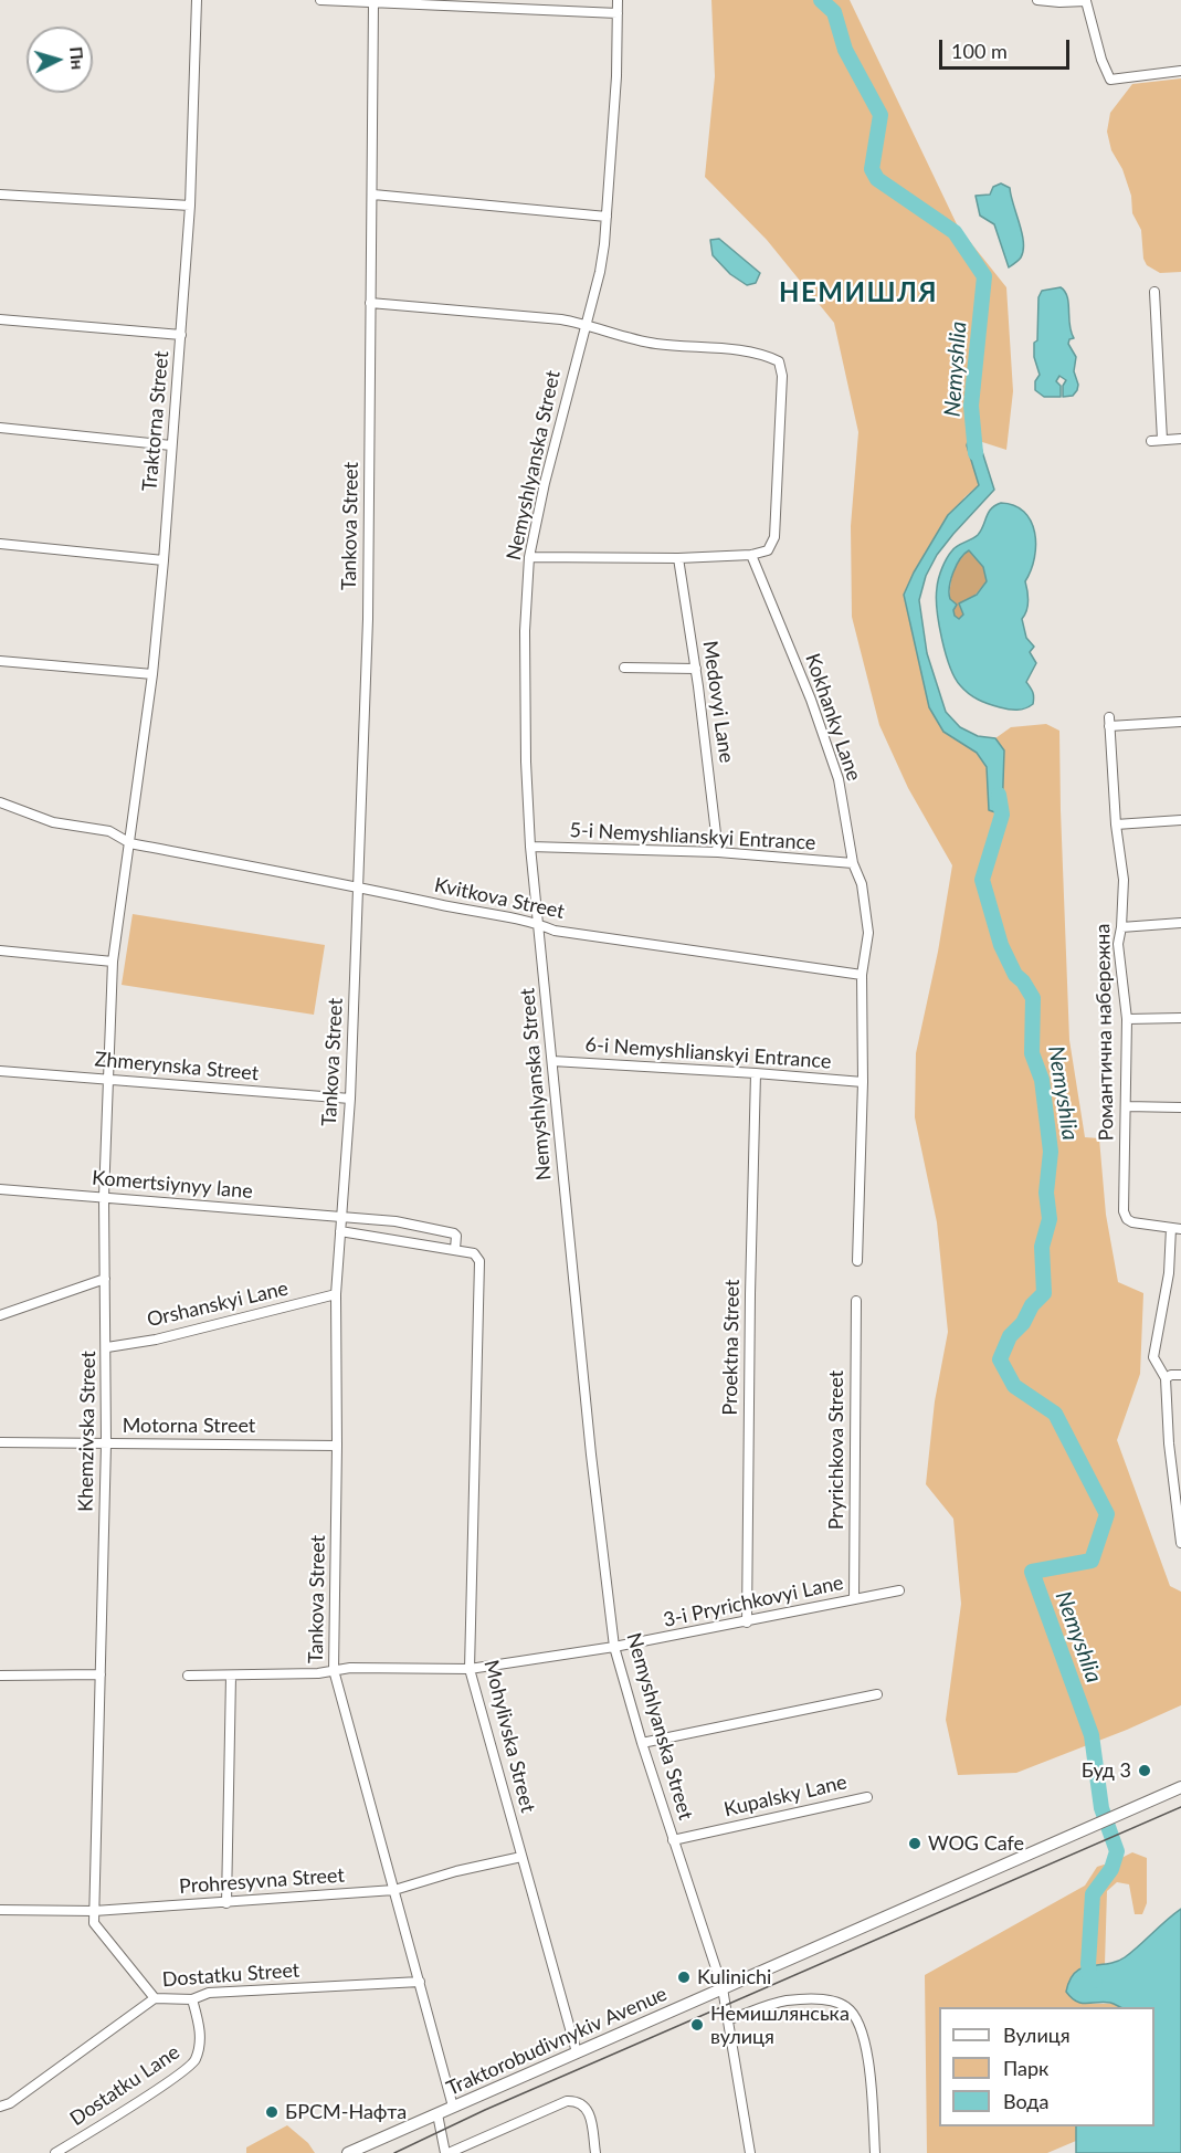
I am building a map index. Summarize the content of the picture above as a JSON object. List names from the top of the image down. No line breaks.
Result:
{"streets":{"main road":["Traktorobudivnykiv Avenue"],"street":["Traktorna Street","Nemyshlyanska Street","Tankova Street","Medovyi Lane","Kokhanky Lane","5-i Nemyshlianskyi Entrance","Kvitkova Street","Романтична набережна","6-i Nemyshlianskyi Entrance","Zhmerynska Street","Komertsiynyy lane","Orshanskyi Lane","Proektna Street","Motorna Street","Khemzivska Street","Pryrichkova Street","3-i Pryrichkovyi Lane","Mohylivska Street","Kupalsky Lane","Prohresyvna Street","Dostatku Street","Dostatku Lane"]},"crossings":[["Traktorna Street","Kvitkova Street"],["Traktorna Street","Khemzivska Street"],["Nemyshlyanska Street","5-i Nemyshlianskyi Entrance"],["Nemyshlyanska Street","Kvitkova Street"],["Nemyshlyanska Street","6-i Nemyshlianskyi Entrance"],["Nemyshlyanska Street","3-i Pryrichkovyi Lane"],["Nemyshlyanska Street","Kupalsky Lane"],["Nemyshlyanska Street","Traktorobudivnykiv Avenue"],["Tankova Street","Kvitkova Street"],["Tankova Street","Zhmerynska Street"],["Tankova Street","Komertsiynyy lane"],["Tankova Street","Orshanskyi Lane"],["Tankova Street","Motorna Street"],["Tankova Street","3-i Pryrichkovyi Lane"],["Tankova Street","Prohresyvna Street"],["Tankova Street","Dostatku Street"],["Tankova Street","Traktorobudivnykiv Avenue"],["Medovyi Lane","5-i Nemyshlianskyi Entrance"],["Kokhanky Lane","5-i Nemyshlianskyi Entrance"],["Kokhanky Lane","Kvitkova Street"],["Kvitkova Street","Khemzivska Street"],["6-i Nemyshlianskyi Entrance","Proektna Street"],["Zhmerynska Street","Khemzivska Street"],["Komertsiynyy lane","Khemzivska Street"],["Komertsiynyy lane","Mohylivska Street"],["Orshanskyi Lane","Khemzivska Street"],["Proektna Street","3-i Pryrichkovyi Lane"],["Motorna Street","Khemzivska Street"],["Khemzivska Street","Prohresyvna Street"],["Khemzivska Street","Dostatku Street"],["Pryrichkova Street","3-i Pryrichkovyi Lane"],["3-i Pryrichkovyi Lane","Mohylivska Street"],["Mohylivska Street","Prohresyvna Street"],["Mohylivska Street","Traktorobudivnykiv Avenue"],["Dostatku Street","Dostatku Lane"]],"districts":["НЕМИШЛЯ"],"water":["Nemyshlia"],"places":["Буд 3","WOG Cafe","Kulinichi","Немишлянська вулиця","БРСМ-Нафта"],"legend":["Вулиця","Парк","Вода"],"scale_bar":"100 m","north":"right"}
